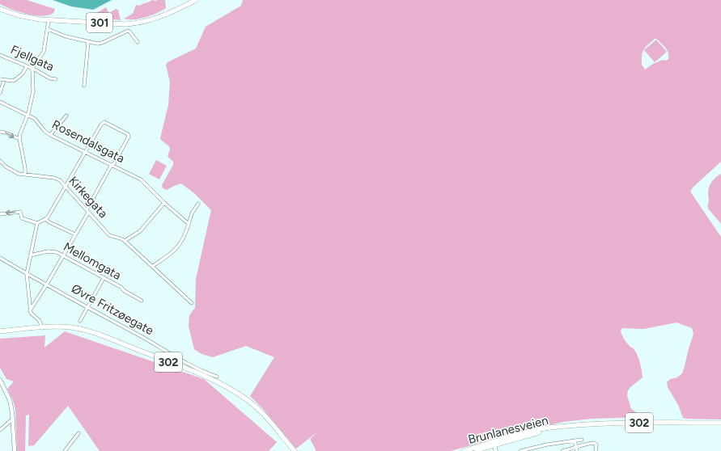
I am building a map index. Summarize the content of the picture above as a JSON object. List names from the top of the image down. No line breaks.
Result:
{"streets":{"main road":["301","302","Brunlanesveien"],"street":["Fjellgata","Rosendalsgata","Kirkegata","Mellomgata","Øvre Fritzøegate"]}}
